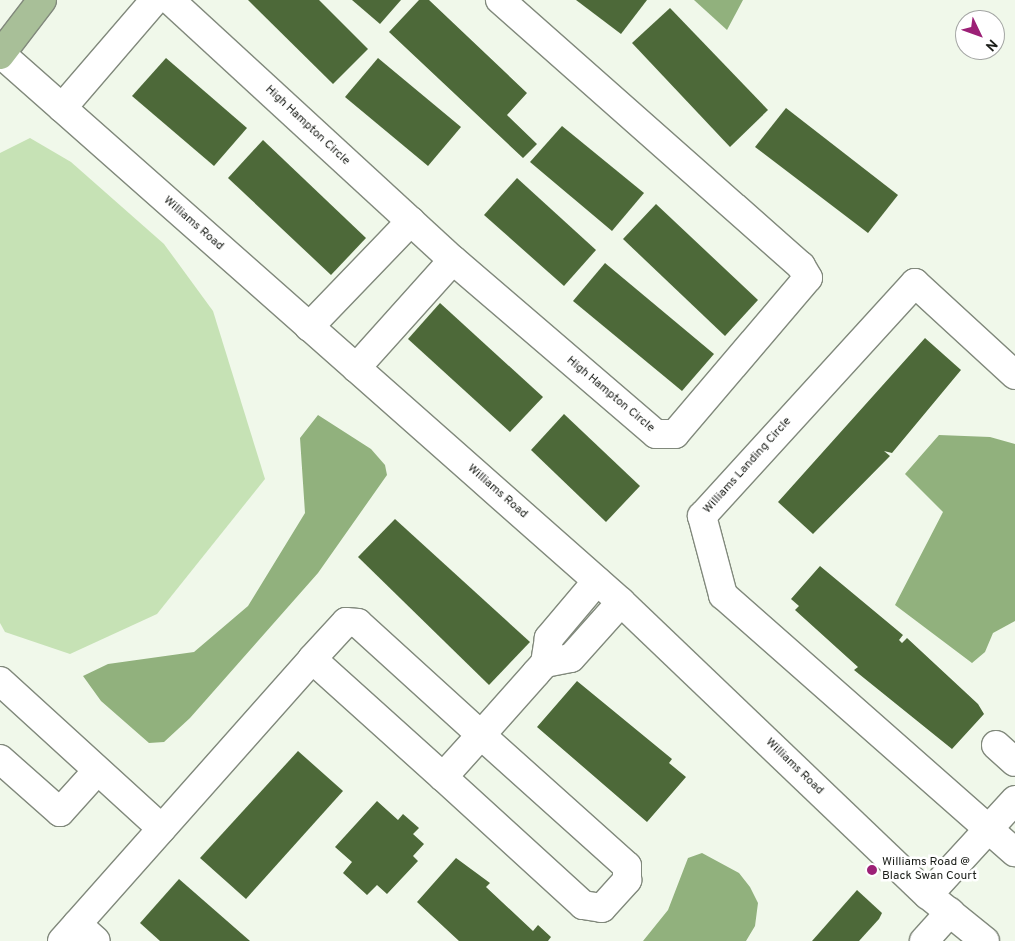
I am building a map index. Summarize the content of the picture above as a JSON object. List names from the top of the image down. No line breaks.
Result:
{"streets":{"street":["High Hampton Circle","Williams Road","Williams Landing Circle"]},"places":["Williams Road @ Black Swan Court"],"north":"bottom right"}
